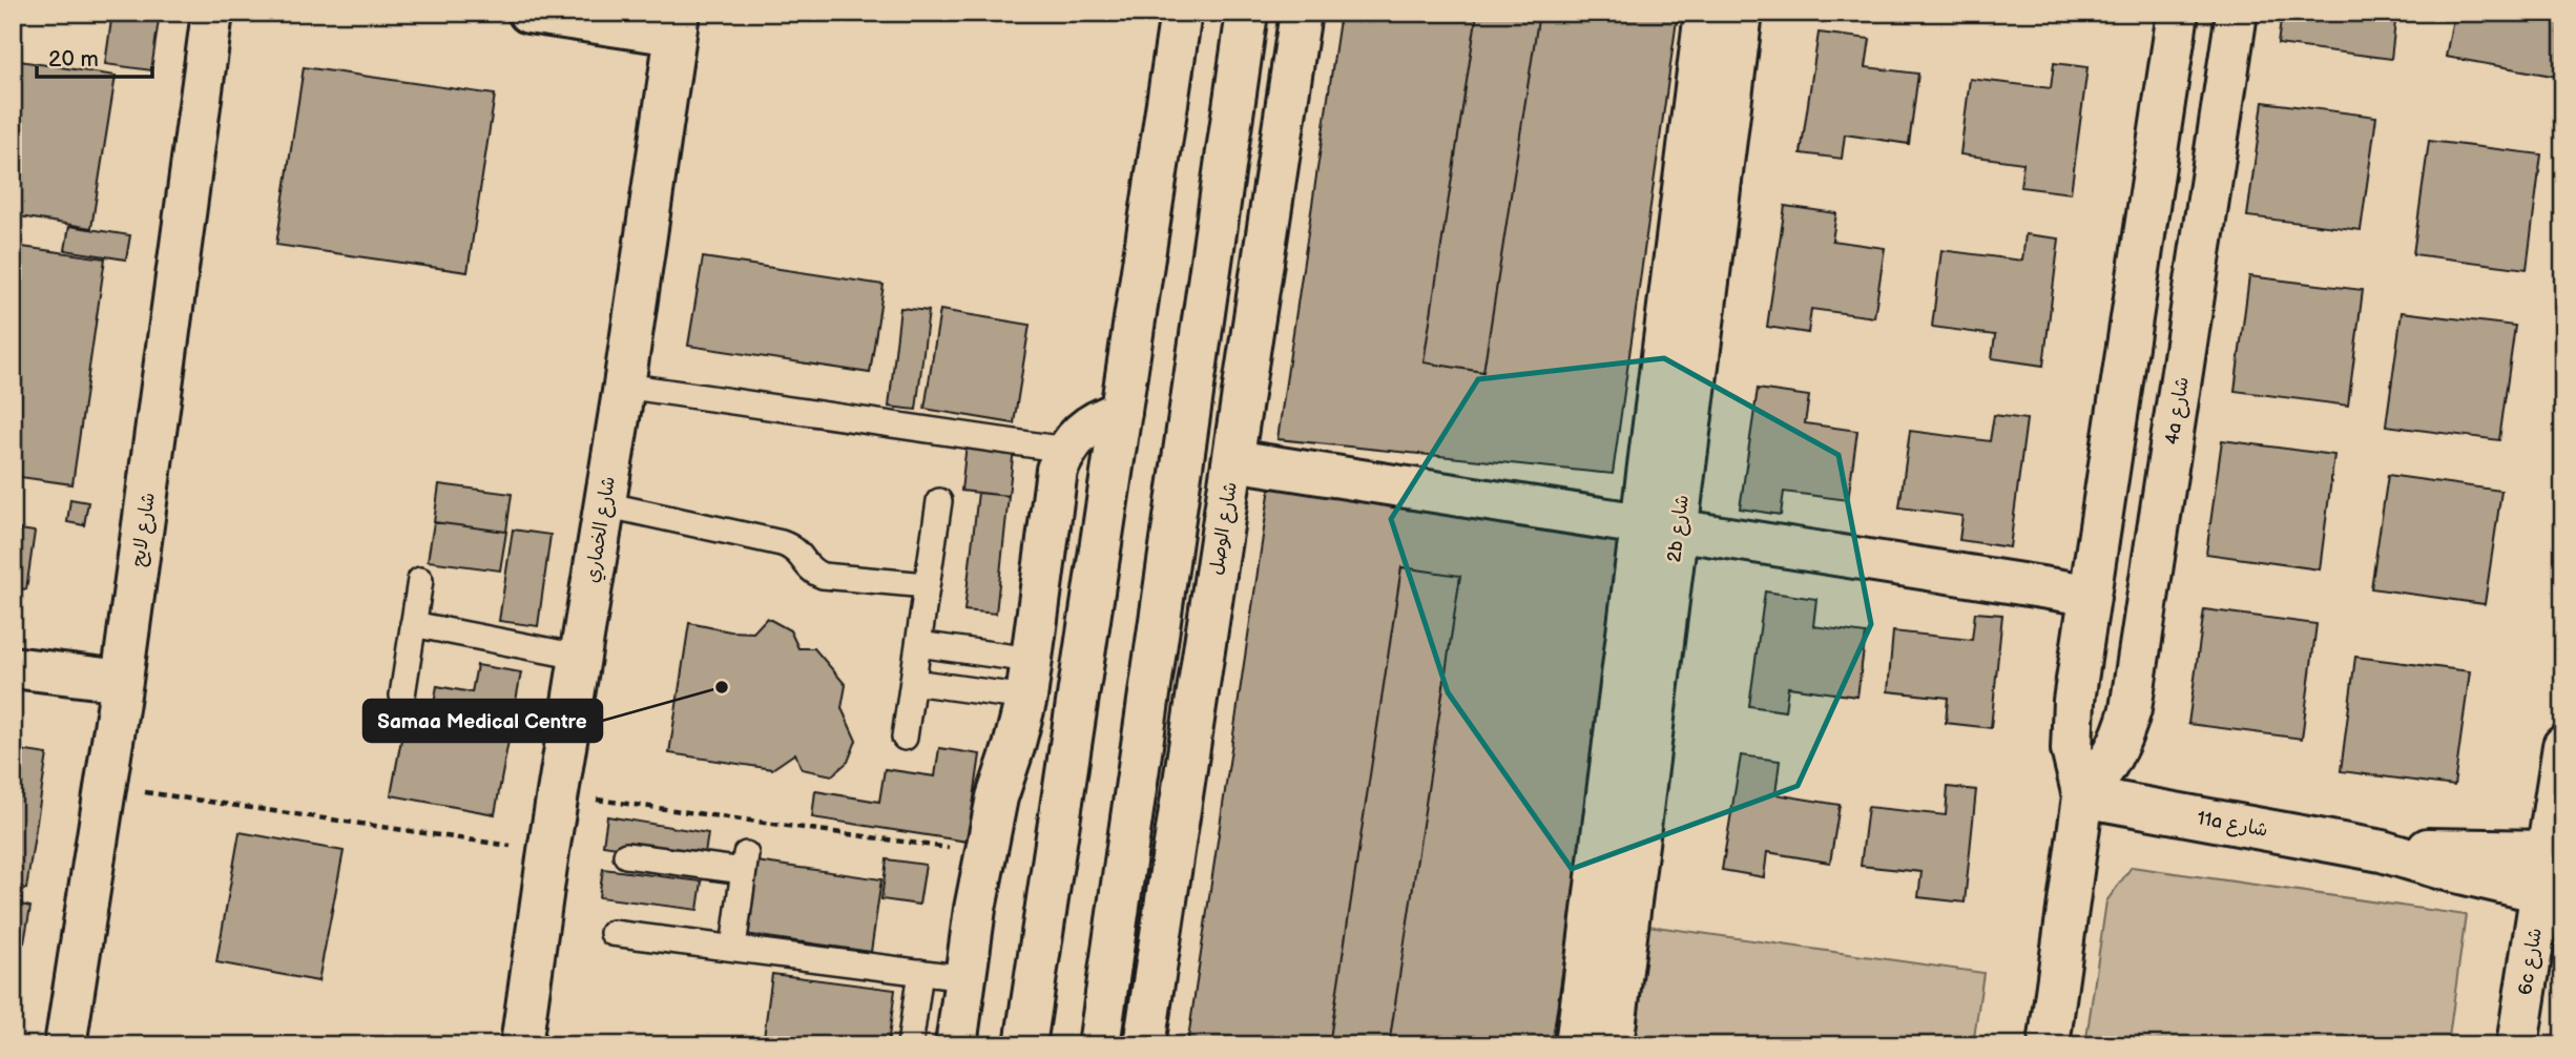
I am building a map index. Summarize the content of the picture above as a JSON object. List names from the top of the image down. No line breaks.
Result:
{"streets":{"street":["4a شارع","شارع الوصل","2b شارع","شارع لايح","شارع الخماري","11a شارع","6c شارع"]},"crossings":[["4a شارع","11a شارع"],["11a شارع","6c شارع"]],"places":["Samaa Medical Centre"],"scale_bar":"20 m"}
